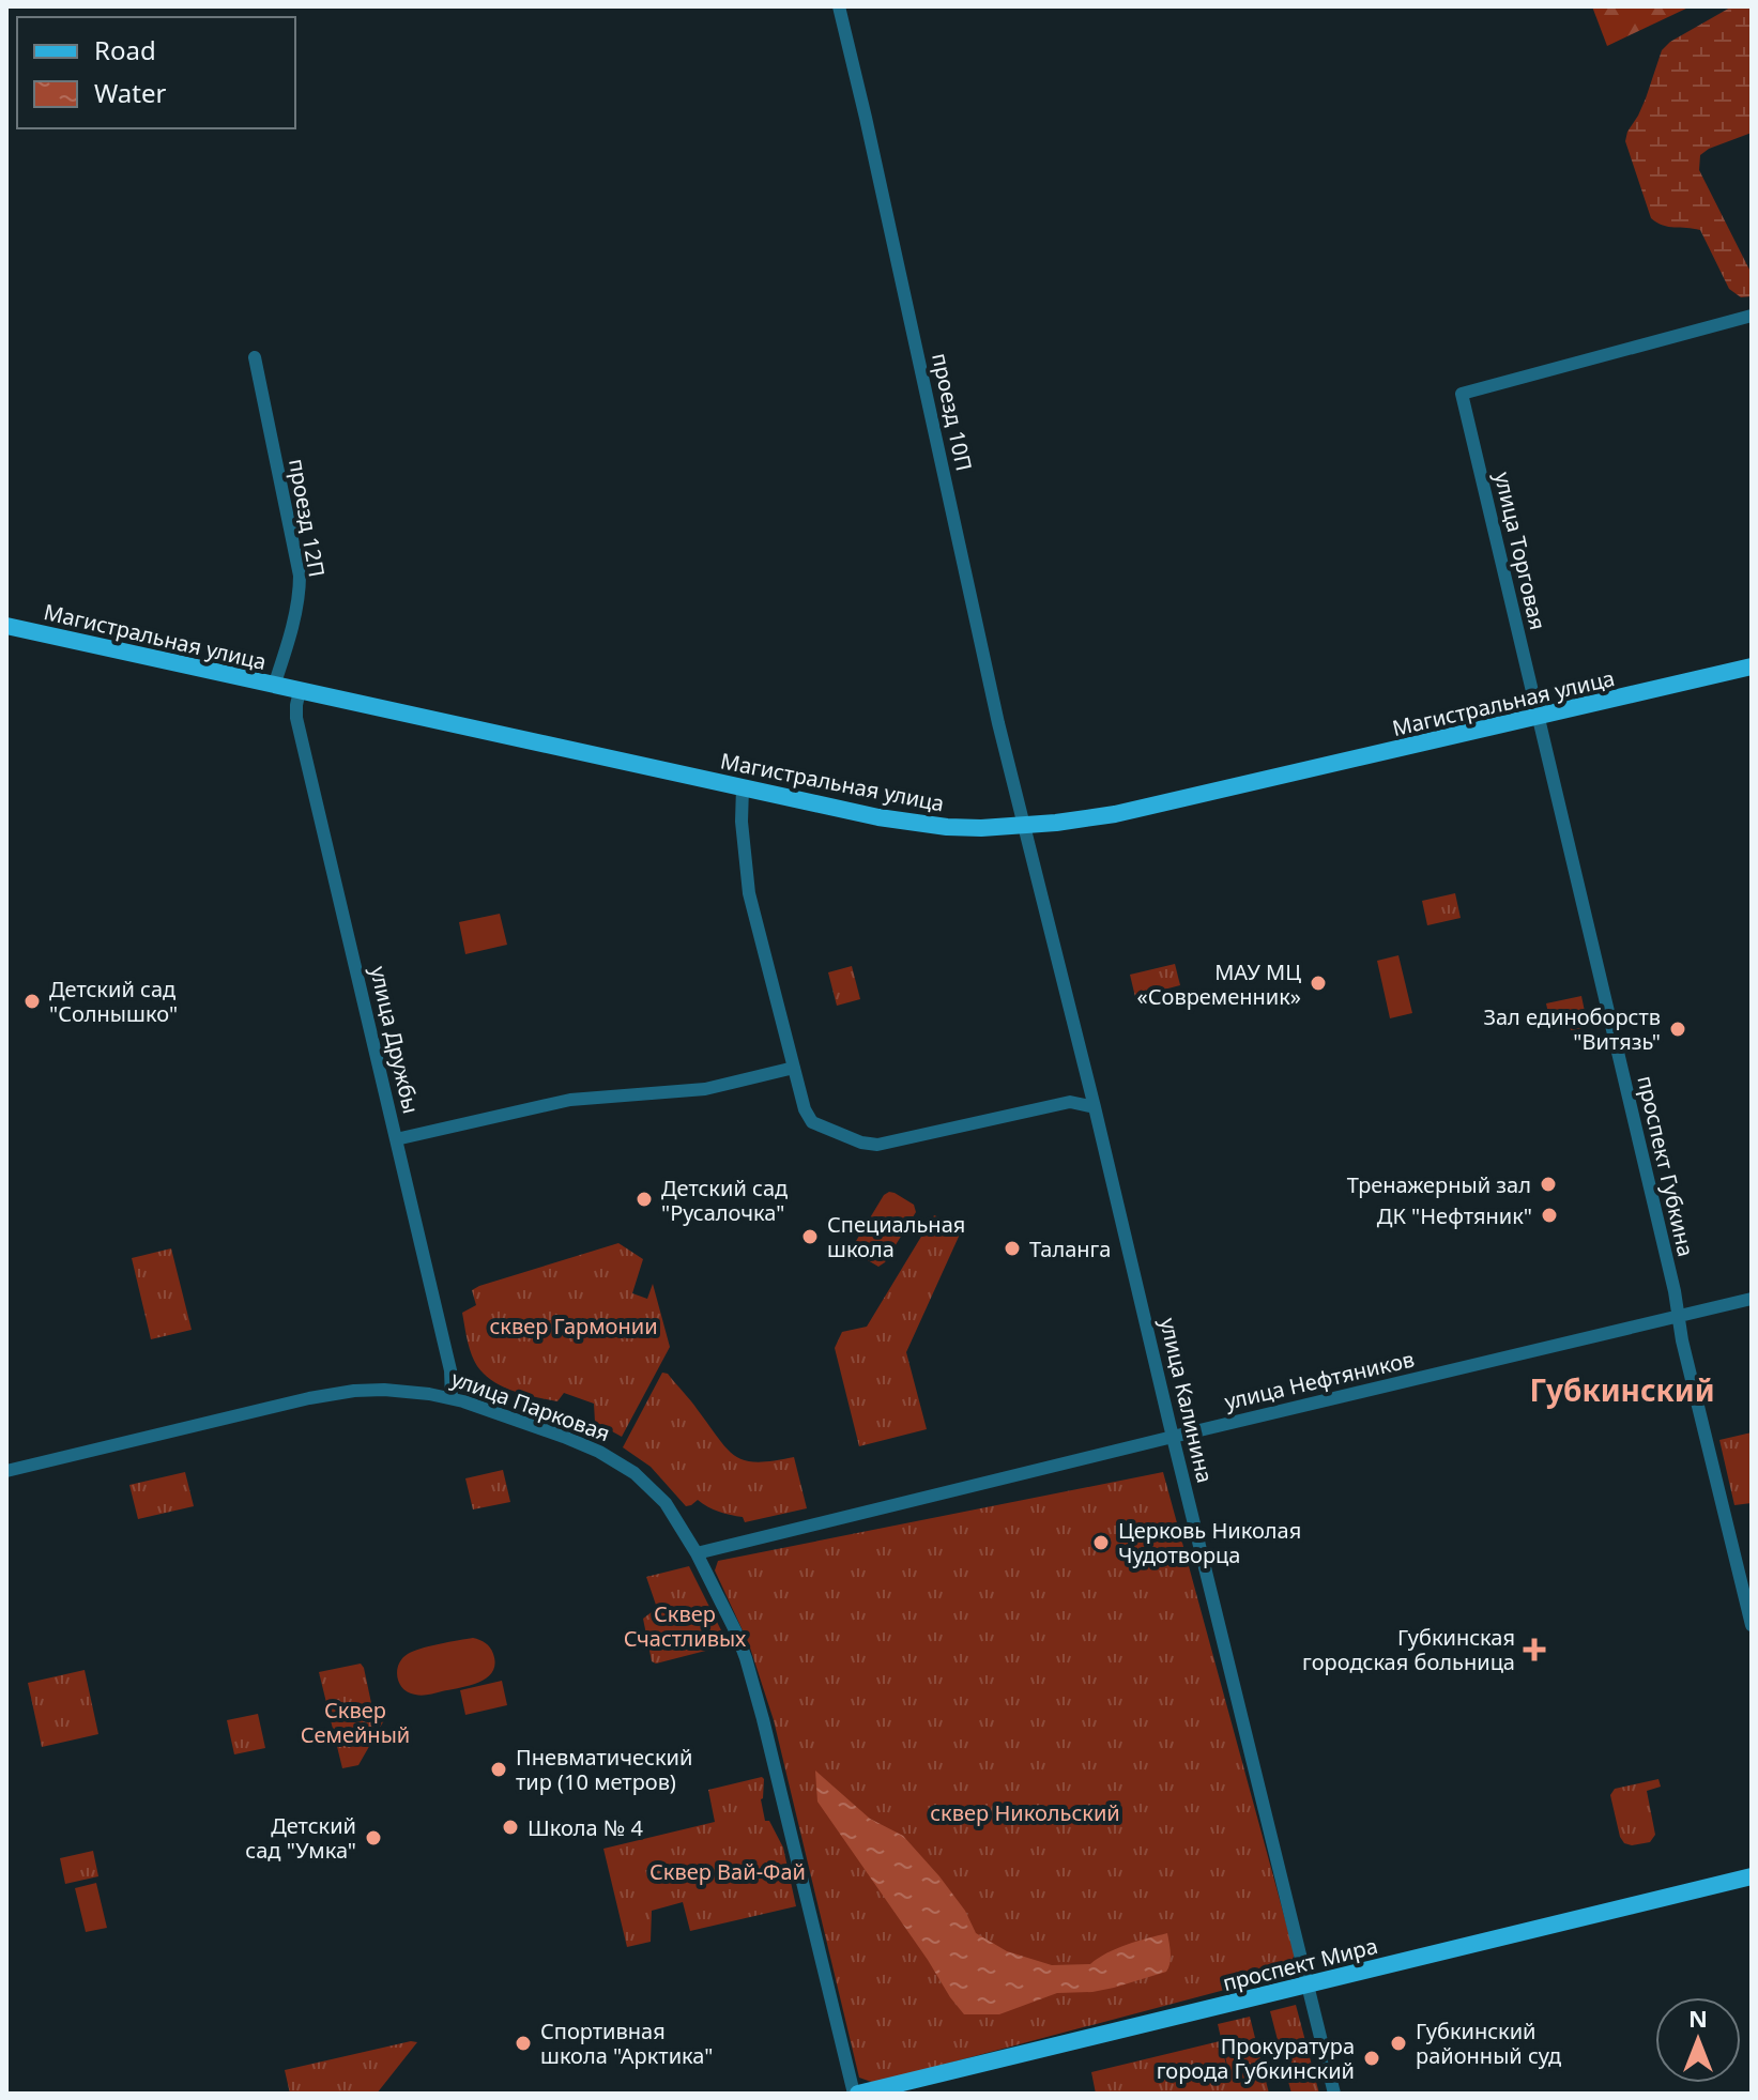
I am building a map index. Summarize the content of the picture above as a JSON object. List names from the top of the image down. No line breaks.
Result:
{"streets":{"main road":["Магистральная улица","проспект Мира"],"street":["проезд 10П","проезд 12П","улица Торговая","улица Дружбы","проспект Губкина","улица Нефтяников","улица Калинина","улица Парковая"]},"crossings":[["проезд 10П","Магистральная улица"],["проезд 10П","улица Калинина"],["проезд 12П","Магистральная улица"],["улица Торговая","Магистральная улица"],["улица Торговая","проспект Губкина"],["Магистральная улица","улица Дружбы"],["Магистральная улица","проспект Губкина"],["Магистральная улица","улица Калинина"],["улица Дружбы","улица Парковая"],["проспект Губкина","улица Нефтяников"],["улица Нефтяников","улица Калинина"],["улица Нефтяников","улица Парковая"],["улица Калинина","проспект Мира"],["улица Парковая","проспект Мира"]],"districts":["Губкинский"],"parks":["сквер Гармонии","Сквер Счастливых","Сквер Семейный","сквер Никольский","Сквер Вай-Фай"],"places":{"other":["МАУ МЦ «Современник»","Детский сад \"Солнышко\"","Зал единоборств \"Витязь\"","Тренажерный зал","Детский сад \"Русалочка\"","ДК \"Нефтяник\"","Специальная школа","Таланга","Церковь Николая Чудотворца","Пневматический тир (10 метров)","Школа № 4","Детский сад \"Умка\"","Спортивная школа \"Арктика\"","Губкинский районный суд","Прокуратура города Губкинский"],"health":["Губкинская городская больница"]},"legend":["Road","Water"],"north":"top"}
